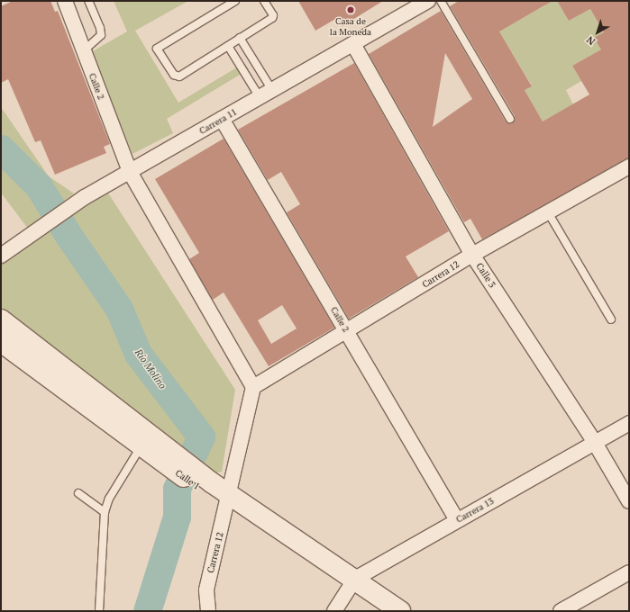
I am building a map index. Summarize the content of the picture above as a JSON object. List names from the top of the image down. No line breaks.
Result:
{"streets":{"main road":["Calle 1"],"street":["Calle 2","Carrera 11","Carrera 12","Calle 3","Carrera 13"]},"crossings":[["Calle 2","Carrera 11"],["Calle 2","Carrera 12"],["Calle 2","Carrera 13"],["Carrera 11","Calle 3"],["Carrera 12","Calle 3"],["Carrera 12","Calle 1"],["Calle 3","Carrera 13"],["Calle 1","Carrera 13"]],"water":["Río Molino"],"places":["Casa de la Moneda"],"north":"bottom left"}
